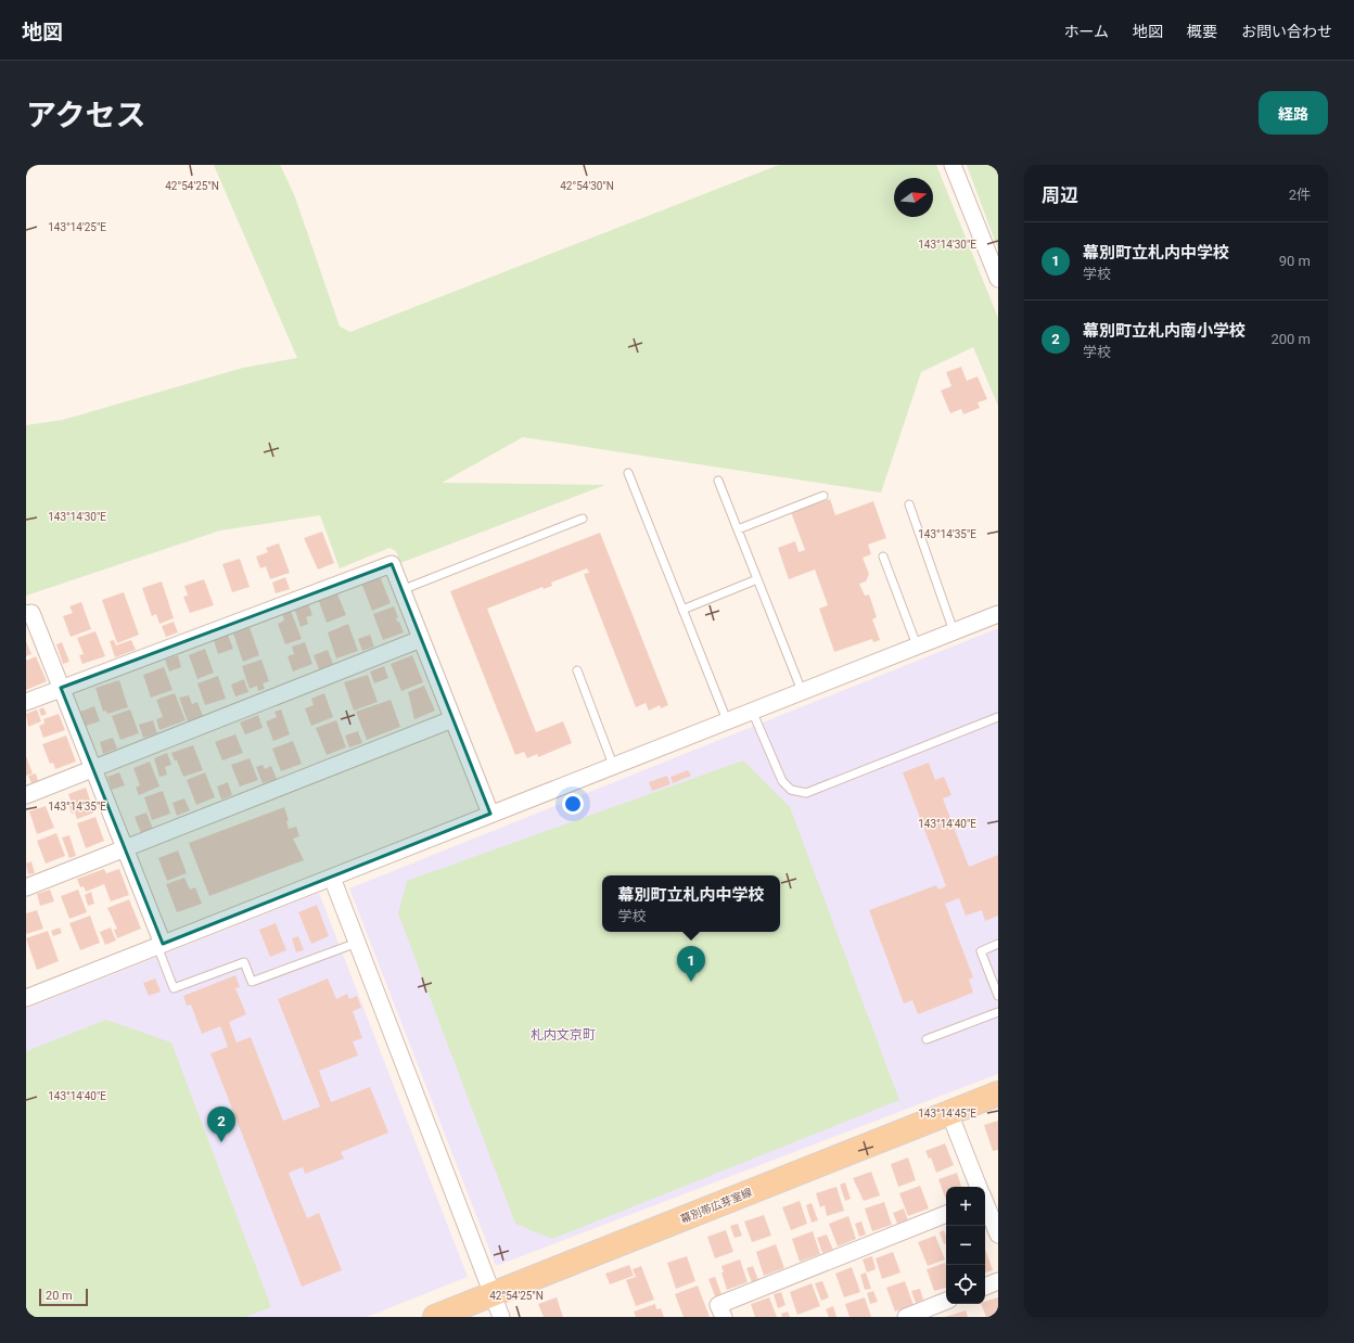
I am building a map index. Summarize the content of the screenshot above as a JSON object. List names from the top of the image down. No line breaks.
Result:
{"streets":{"main road":["幕別帯広芽室線"]},"districts":["札内文京町"],"scale_bar":"20 m","north":"right","page":{"header":"地図","nav":["ホーム","地図","概要","お問い合わせ"],"title":"アクセス","buttons":"経路","heading":["周辺","2件"],"list":[{"mark":"1","name":"幕別町立札内中学校","note":"学校","value":"90 m"},{"mark":"2","name":"幕別町立札内南小学校","note":"学校","value":"200 m"}],"popup":["幕別町立札内中学校","学校"],"pins":["1","2"],"map_buttons":["+","−"],"scale":"20 m"},"coordinates":["42°54'25\"N","42°54'30\"N","143°14'25\"E","143°14'30\"E","143°14'35\"E","143°14'40\"E","143°14'45\"E"]}
